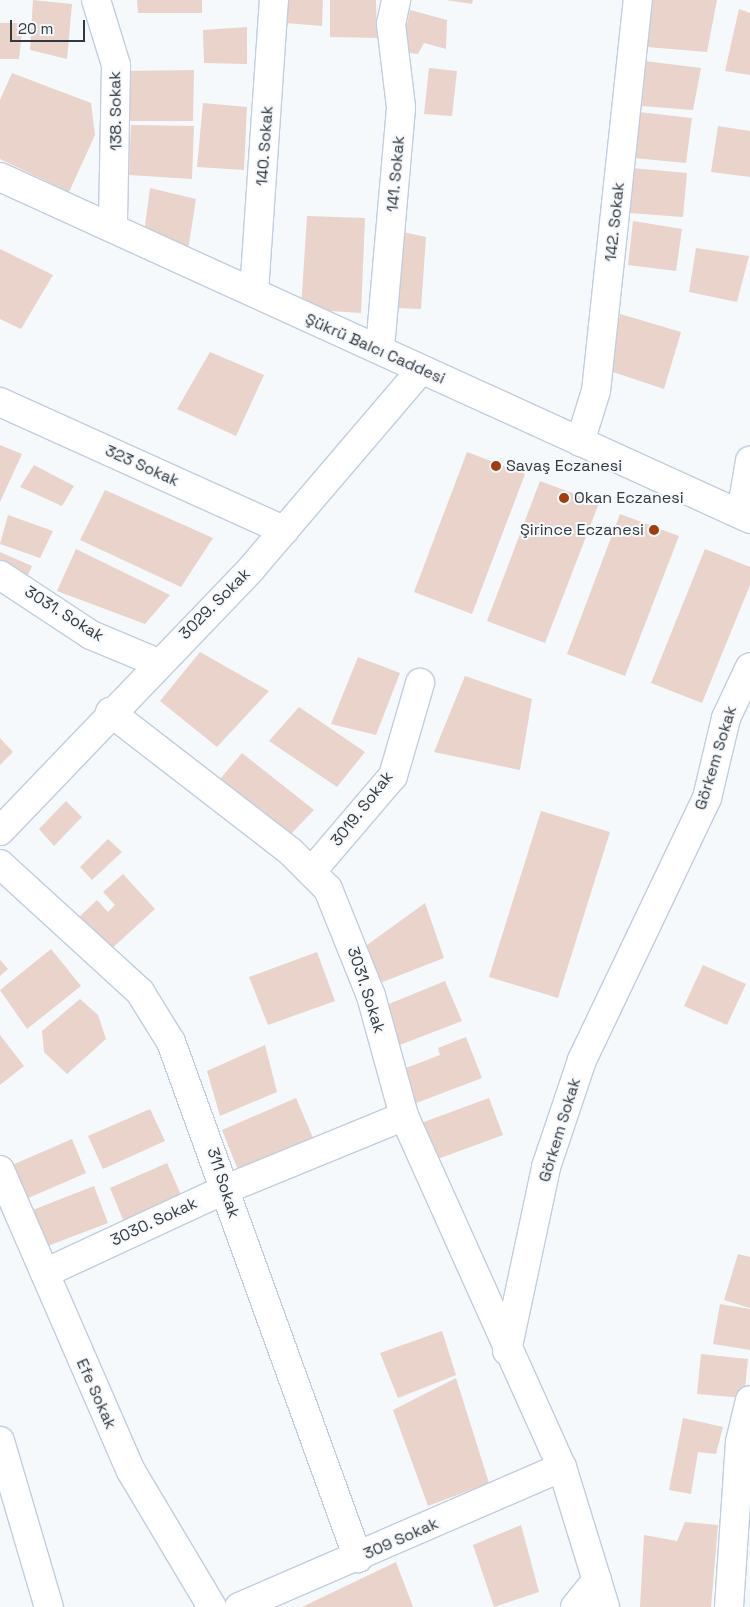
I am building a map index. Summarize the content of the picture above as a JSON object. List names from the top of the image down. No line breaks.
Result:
{"streets":{"street":["138. Sokak","140. Sokak","141. Sokak","142. Sokak","Şükrü Balcı Caddesi","323 Sokak","3029. Sokak","3031. Sokak","Görkem Sokak","3019. Sokak","311 Sokak","3030. Sokak","Efe Sokak","309 Sokak"]},"crossings":[["138. Sokak","Şükrü Balcı Caddesi"],["140. Sokak","Şükrü Balcı Caddesi"],["141. Sokak","Şükrü Balcı Caddesi"],["142. Sokak","Şükrü Balcı Caddesi"],["Şükrü Balcı Caddesi","3029. Sokak"],["323 Sokak","3029. Sokak"],["3029. Sokak","3031. Sokak"],["3031. Sokak","Görkem Sokak"],["3031. Sokak","3019. Sokak"],["3031. Sokak","3030. Sokak"],["311 Sokak","3030. Sokak"],["311 Sokak","309 Sokak"],["3030. Sokak","Efe Sokak"]],"places":["Savaş Eczanesi","Okan Eczanesi","Şirince Eczanesi"],"scale_bar":"20 m"}
